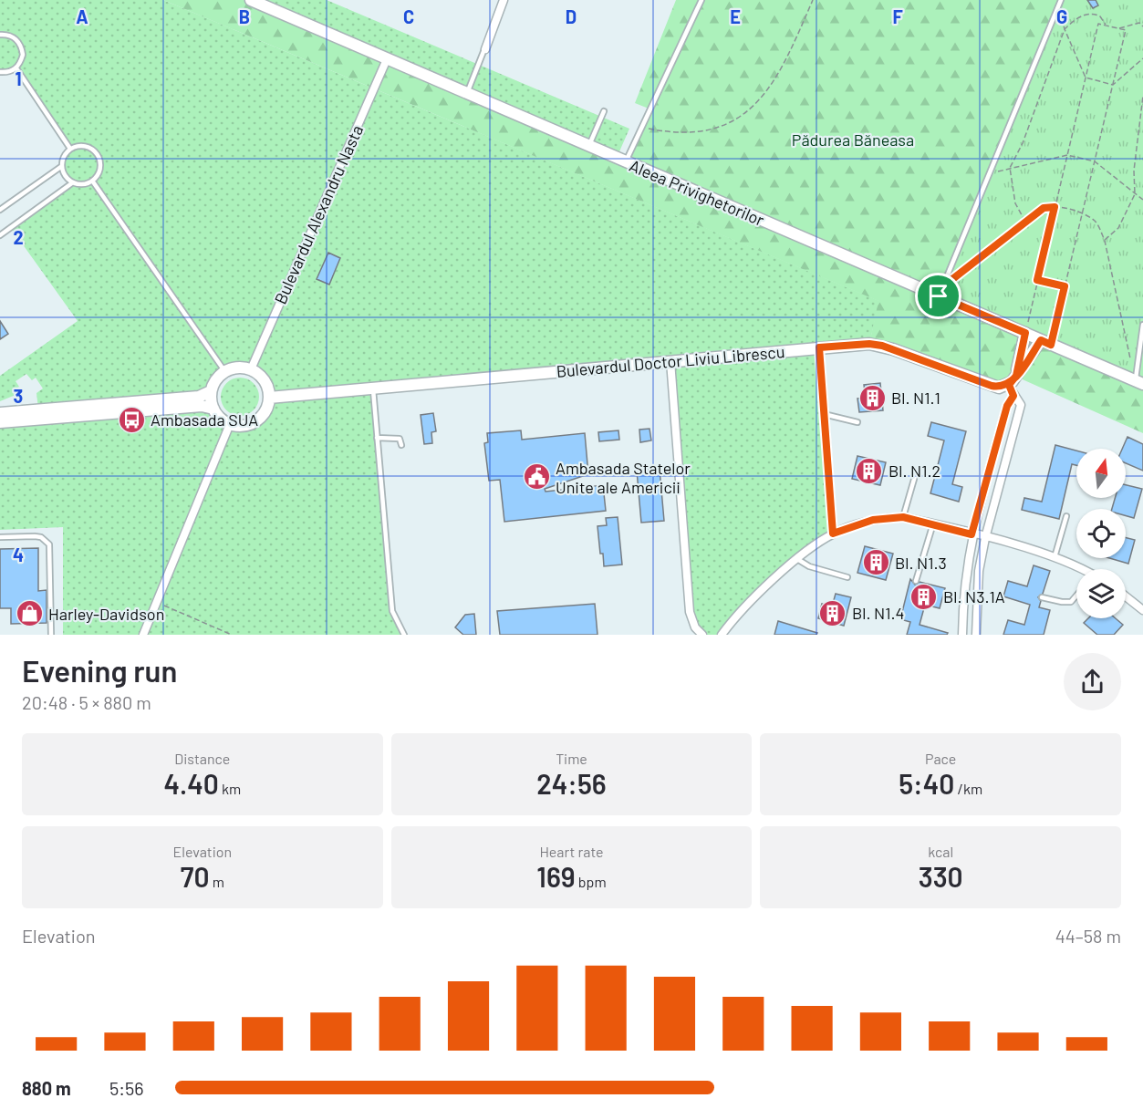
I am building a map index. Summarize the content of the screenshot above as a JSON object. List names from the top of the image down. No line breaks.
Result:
{"streets":{"street":["Aleea Privighetorilor","Bulevardul Alexandru Nasta","Bulevardul Doctor Liviu Librescu"]},"crossings":[["Aleea Privighetorilor","Bulevardul Alexandru Nasta"],["Bulevardul Alexandru Nasta","Bulevardul Doctor Liviu Librescu"]],"parks":["Pădurea Băneasa"],"places":{"building":["Bl. N1.1","Bl. N1.2","Bl. N1.3","Bl. N3.1A","Bl. N1.4"],"bus stop":["Ambasada SUA"],"public building":["Ambasada Statelor Unite ale Americii"],"shop":["Harley-Davidson"]},"north":"top","page":{"heading":["Evening run","20:48 · 5 × 880 m"],"stats":[["Distance","4.40 km"],["Time","24:56"],["Pace","5:40 /km"],["Elevation","70 m"],["Heart rate","169 bpm"],["kcal","330"]],"chart":["Elevation","44–58 m"],"list":[{"name":"880 m","note":"5:56"}]},"grid":{"columns":["A","B","C","D","E","F","G"],"rows":["1","2","3","4"]}}
